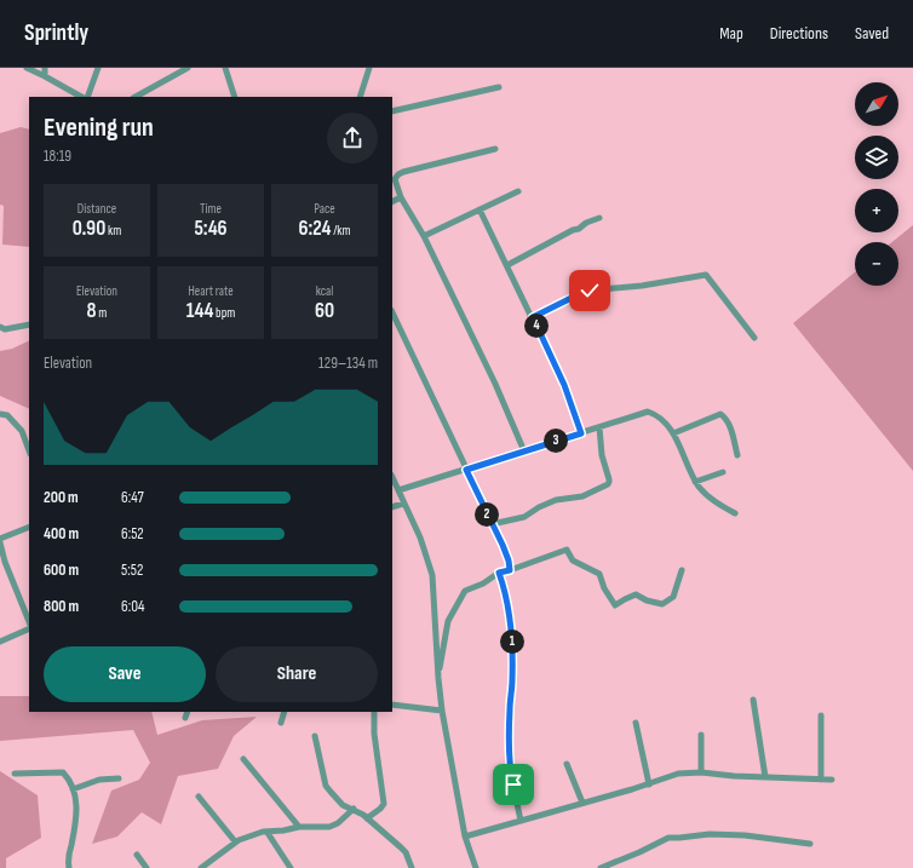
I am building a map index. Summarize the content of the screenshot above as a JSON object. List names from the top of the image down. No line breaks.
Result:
{"north":"top right","page":{"header":"Sprintly","nav":["Map","Directions","Saved"],"map_buttons":["+","−"],"heading":["Evening run","18:19"],"stats":[["Distance","0.90 km"],["Time","5:46"],["Pace","6:24 /km"],["Elevation","8 m"],["Heart rate","144 bpm"],["kcal","60"]],"pins":["4","3","2","1"],"chart":["Elevation","129–134 m"],"list":[{"name":"200 m","note":"6:47"},{"name":"400 m","note":"6:52"},{"name":"600 m","note":"5:52"},{"name":"800 m","note":"6:04"}],"buttons":["Save","Share"]}}
